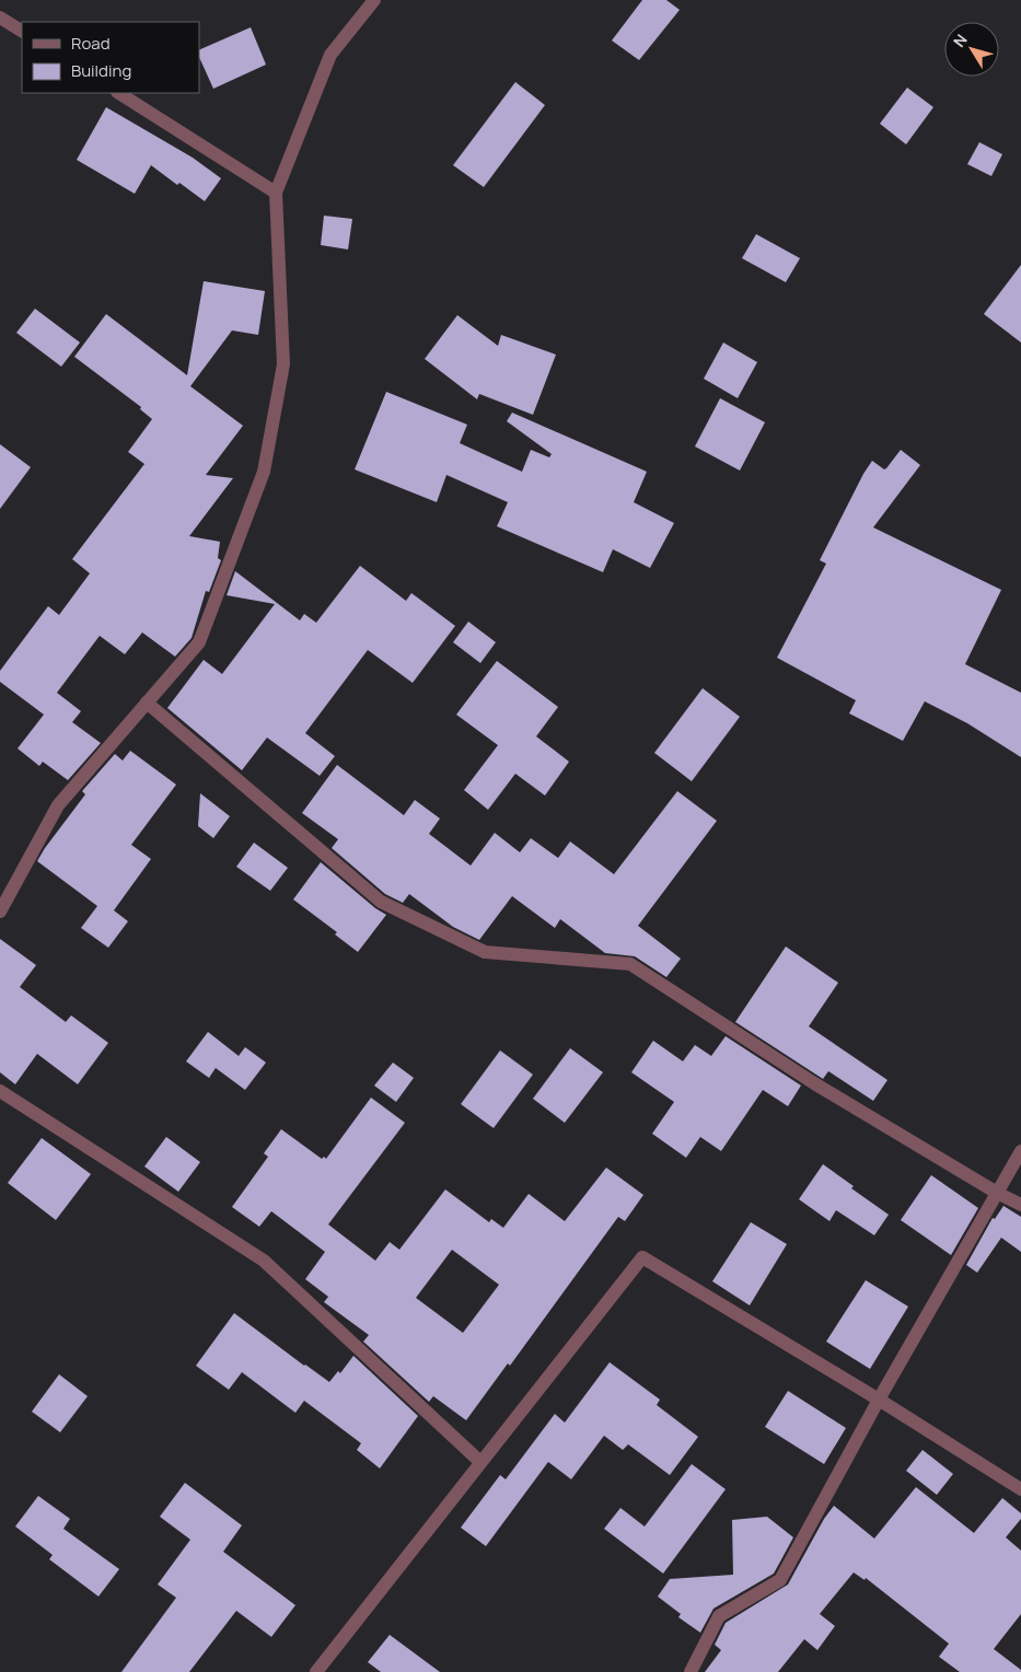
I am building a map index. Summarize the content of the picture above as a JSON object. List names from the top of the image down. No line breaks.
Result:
{"legend":["Road","Building"],"north":"top left"}
